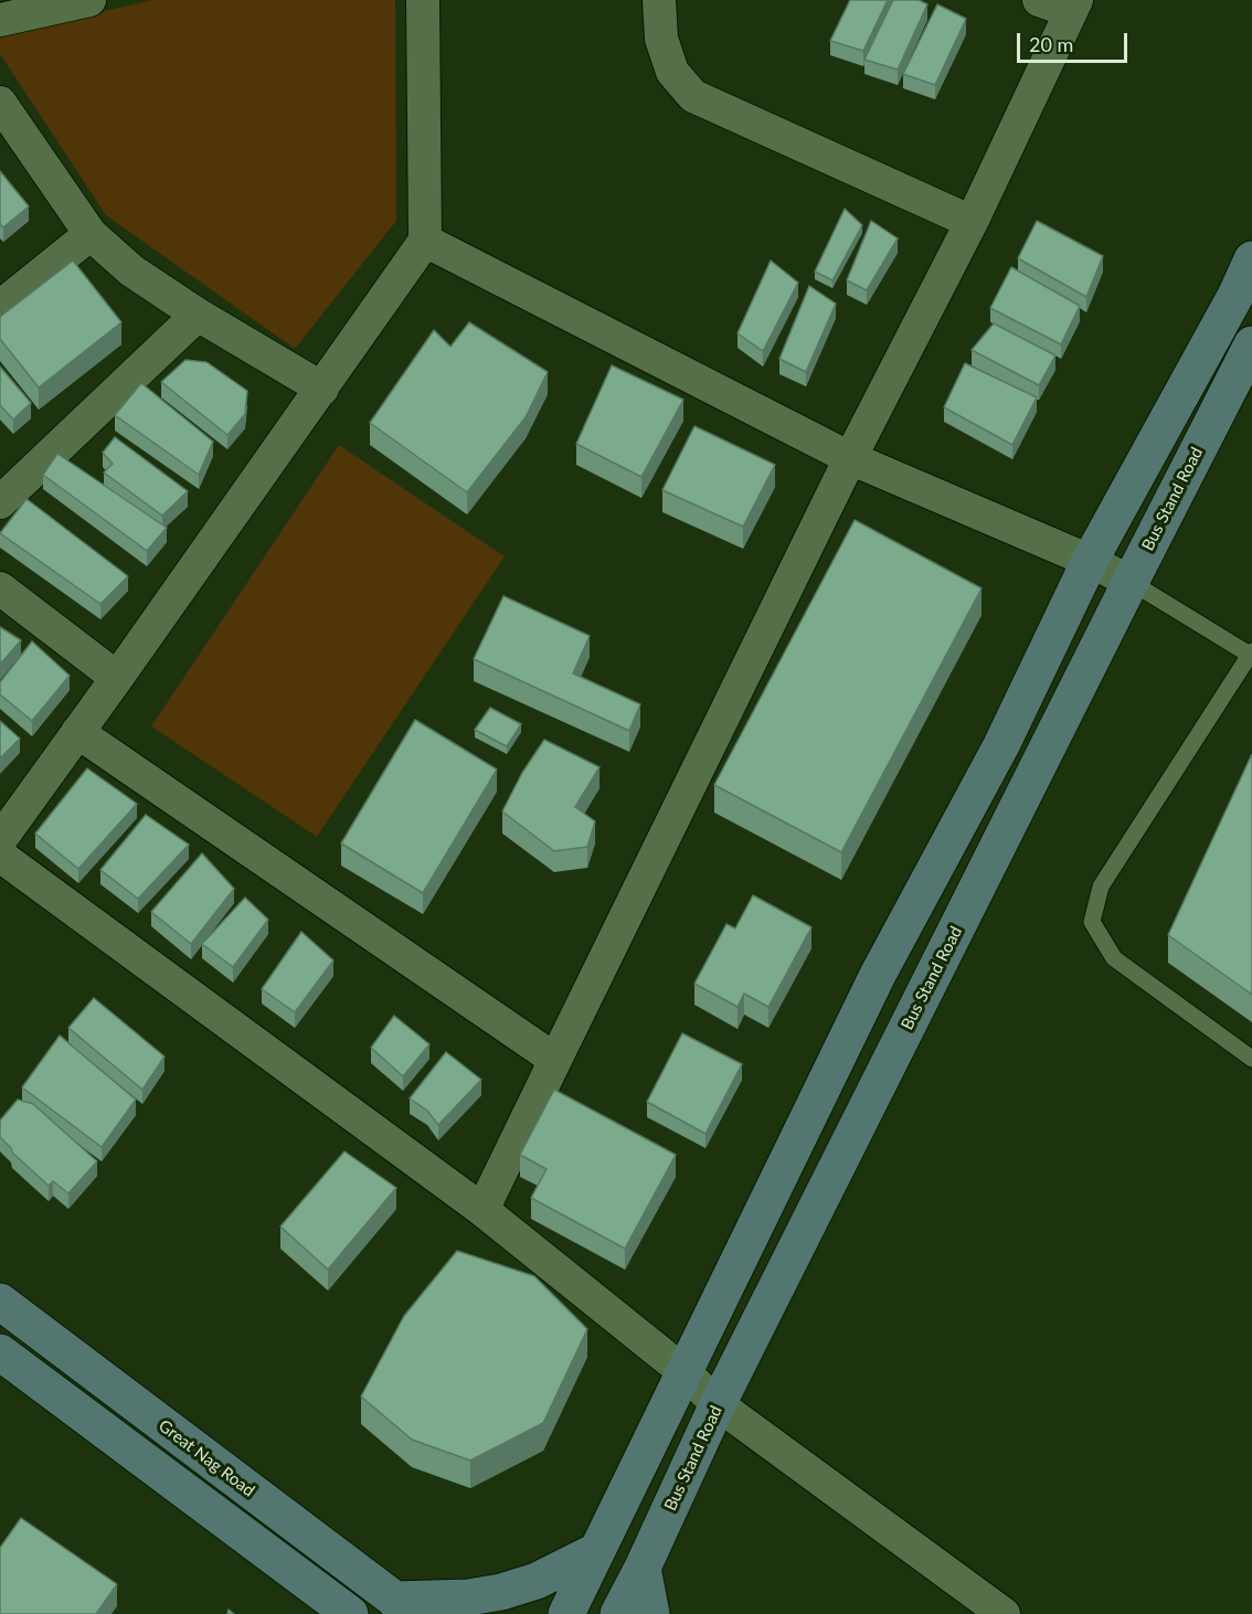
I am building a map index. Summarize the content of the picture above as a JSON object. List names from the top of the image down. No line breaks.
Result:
{"streets":{"main road":["Bus Stand Road","Great Nag Road"]},"scale_bar":"20 m"}
